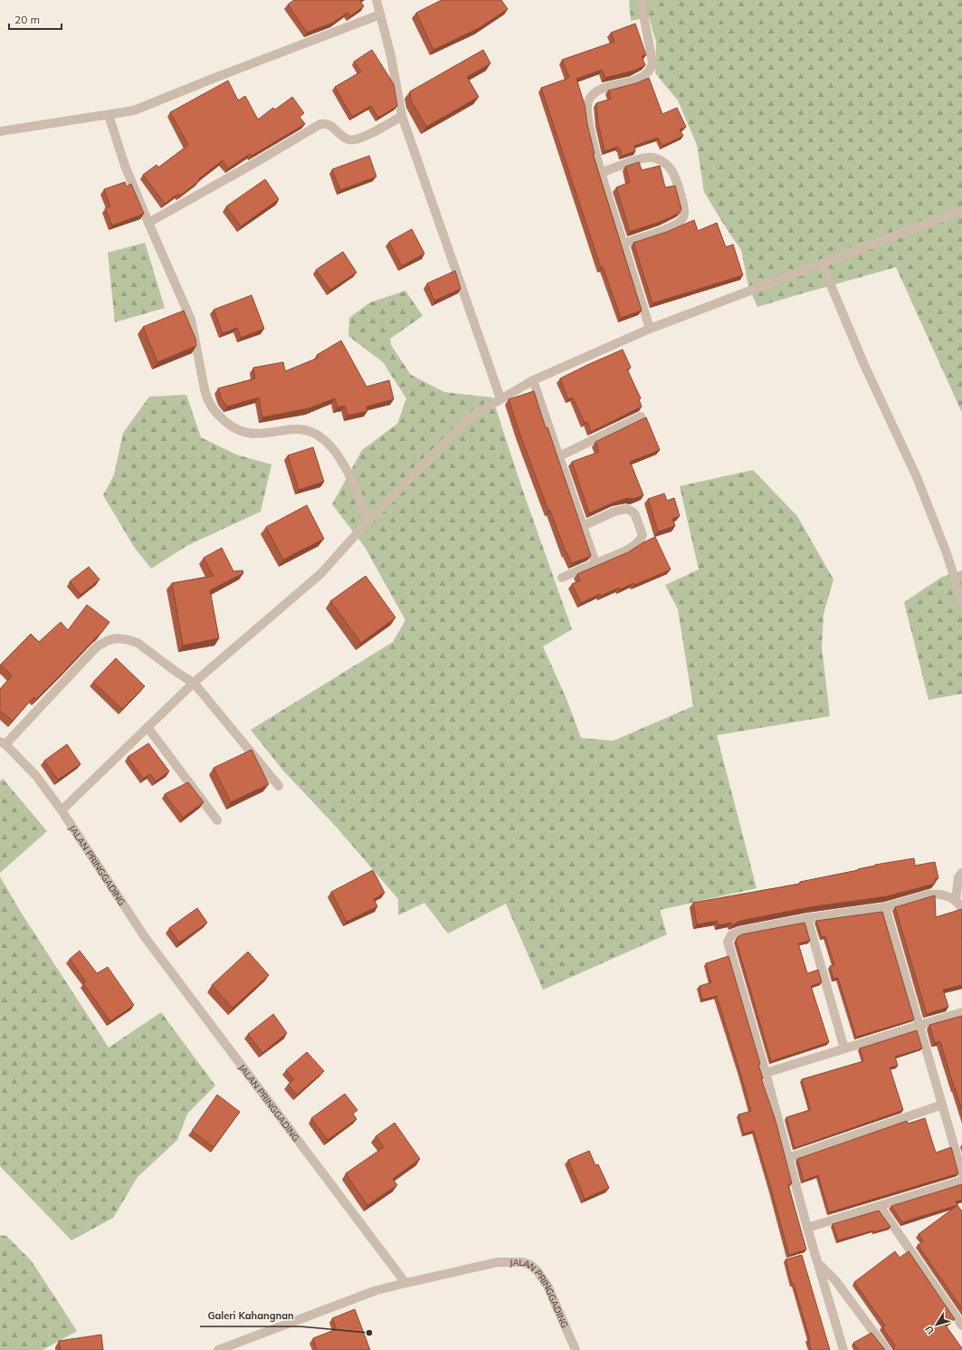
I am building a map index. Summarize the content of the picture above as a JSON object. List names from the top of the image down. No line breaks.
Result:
{"streets":{"street":["JALAN PRINGGADING"]},"places":["Galeri Kahangnan"],"scale_bar":"20 m","north":"bottom left"}
